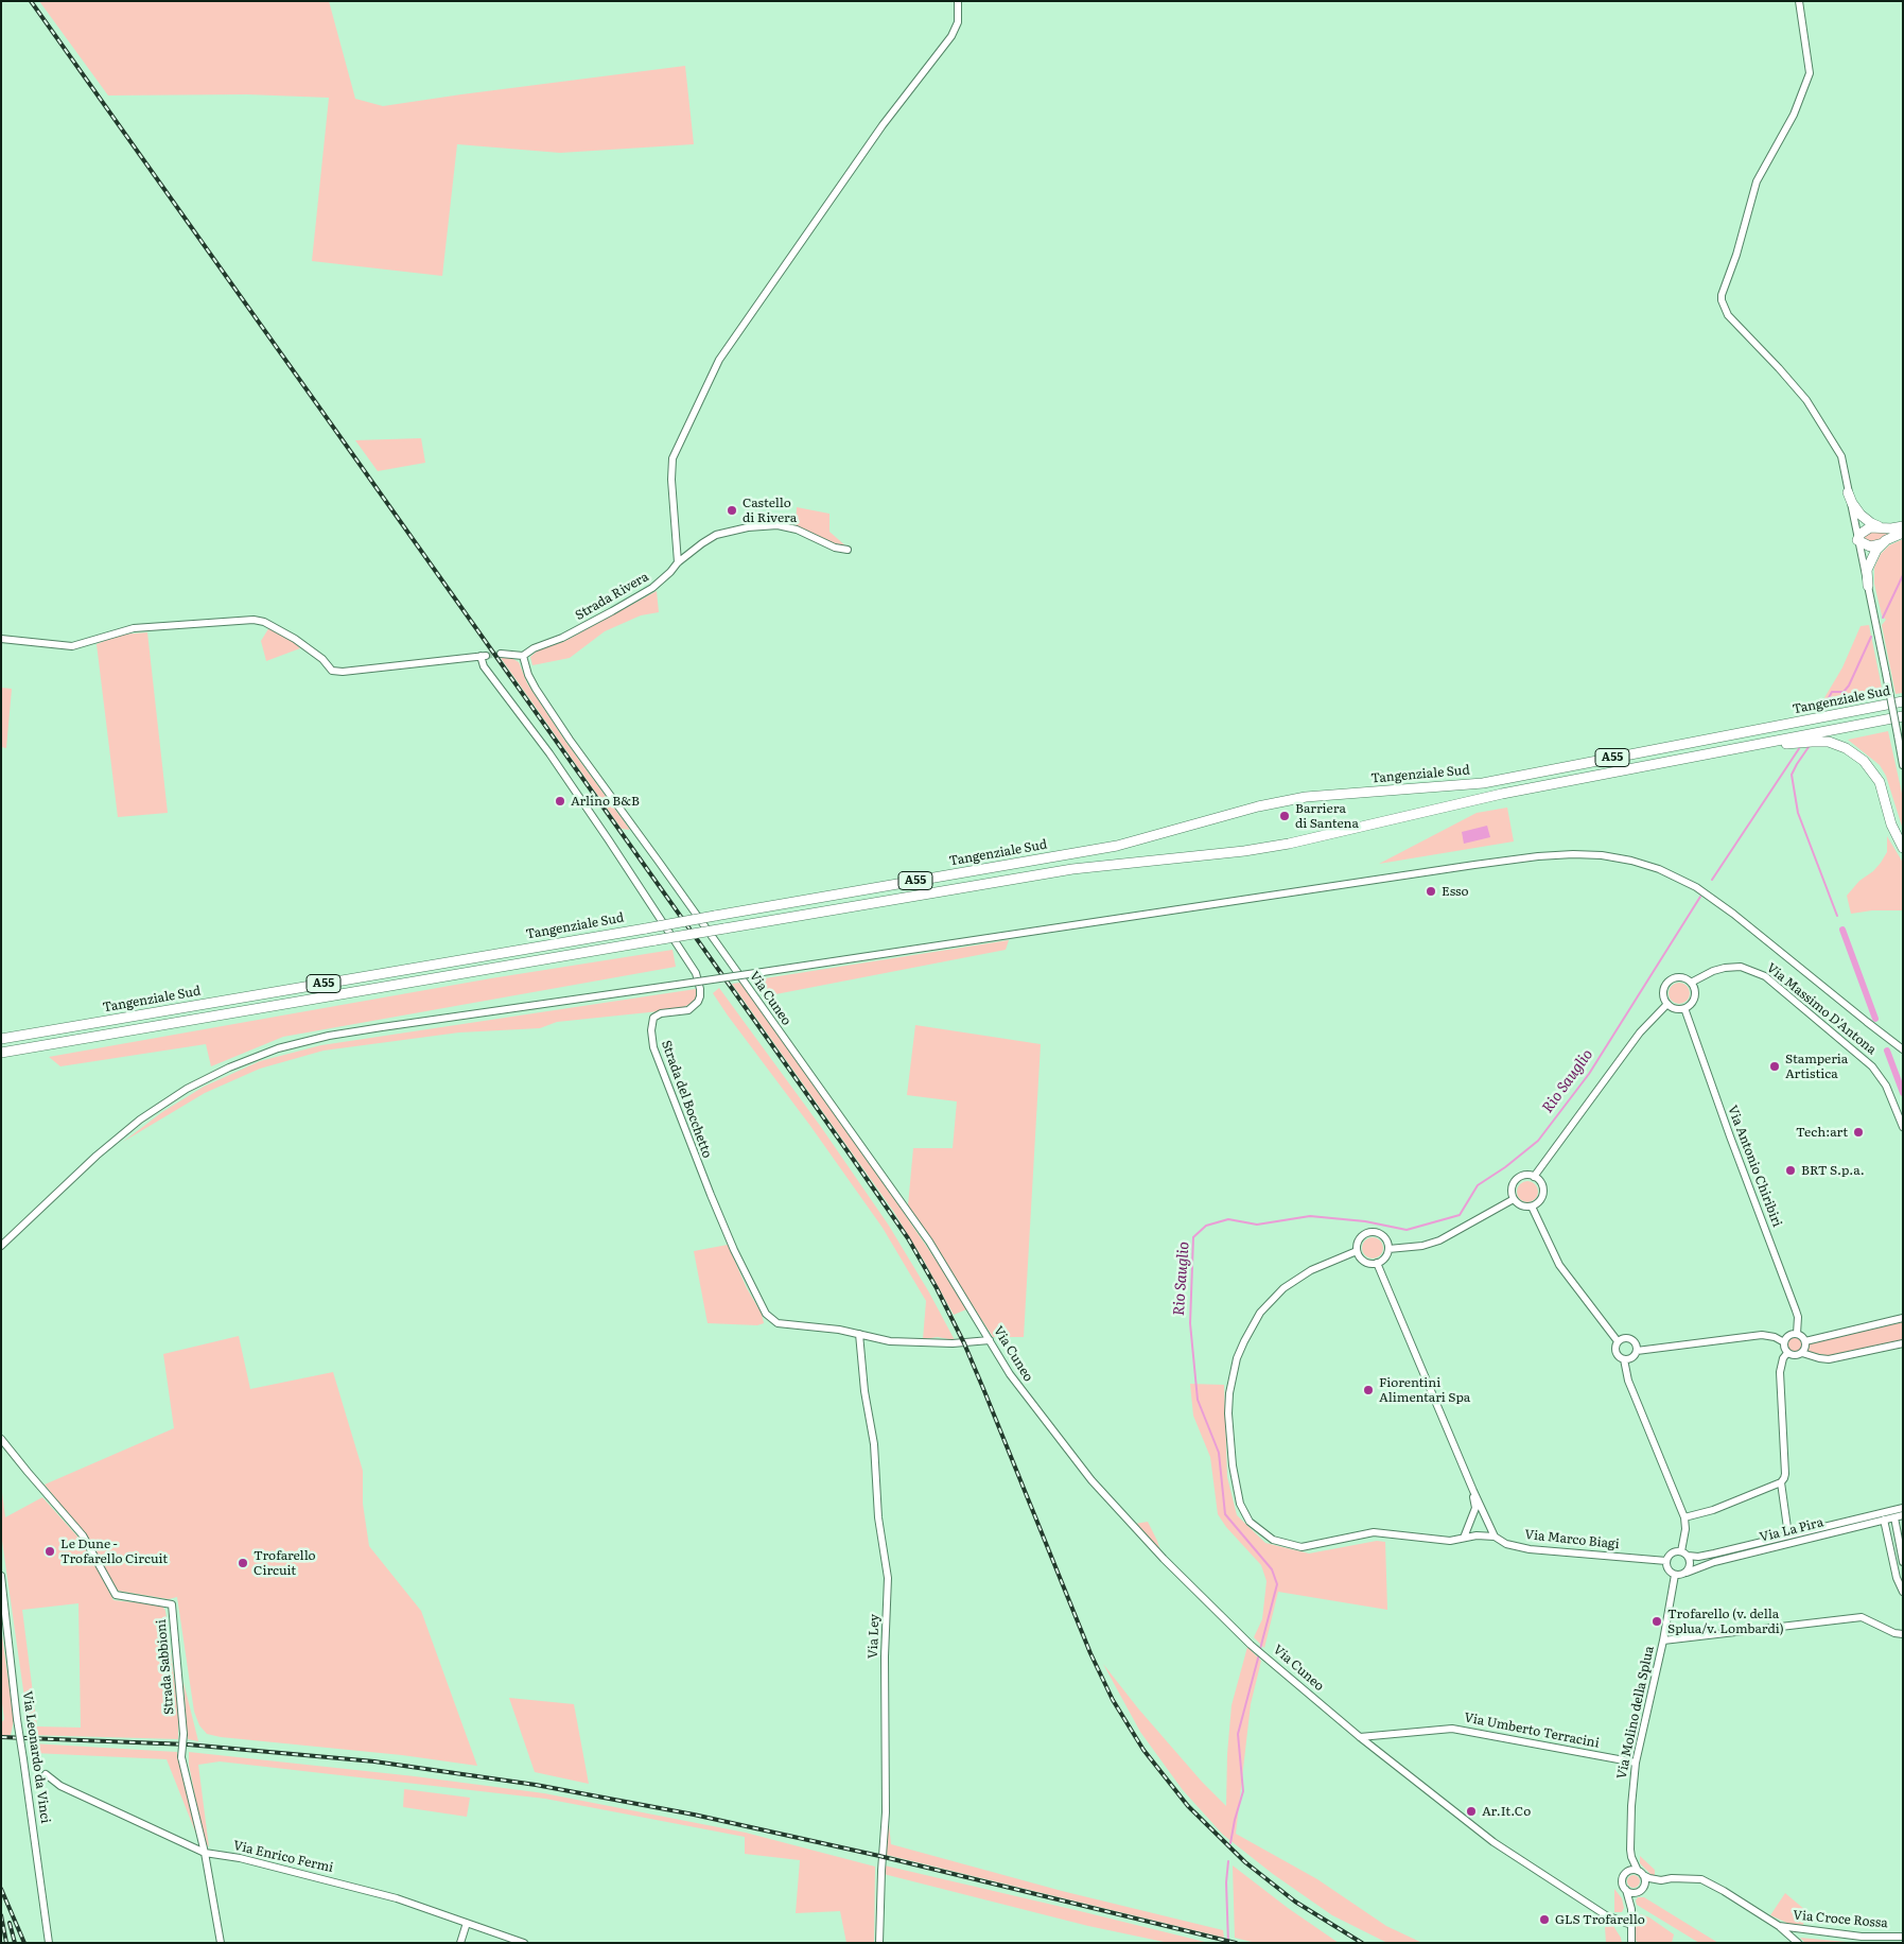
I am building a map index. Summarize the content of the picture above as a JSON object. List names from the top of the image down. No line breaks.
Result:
{"streets":{"highway":["Tangenziale Sud","A55"],"street":["Strada Rivera","Via Cuneo","Via Massimo D'Antona","Strada del Bocchetto","Via Antonio Chiribiri","Via La Pira","Via Marco Biagi","Via Ley","Strada Sabbioni","Via Molino della Splua","Via Umberto Terracini","Via Leonardo da Vinci","Via Enrico Fermi","Via Croce Rossa"]},"crossings":[["Strada Rivera","Via Cuneo"],["Via Cuneo","Strada del Bocchetto"],["Via Cuneo","Via Umberto Terracini"],["Via Massimo D'Antona","Via Antonio Chiribiri"],["Strada del Bocchetto","Via Ley"],["Via La Pira","Via Marco Biagi"],["Via La Pira","Via Molino della Splua"],["Via Marco Biagi","Via Molino della Splua"],["Strada Sabbioni","Via Enrico Fermi"],["Via Molino della Splua","Via Umberto Terracini"],["Via Molino della Splua","Via Croce Rossa"]],"water":["Rio Sauglio"],"places":["Castello di Rivera","Arlino B&B","Barriera di Santena","Esso","Stamperia Artistica","Tech:art","BRT S.p.a.","Fiorentini Alimentari Spa","Le Dune - Trofarello Circuit","Trofarello Circuit","Trofarello (v. della Splua/v. Lombardi)","Ar.It.Co","GLS Trofarello"]}
